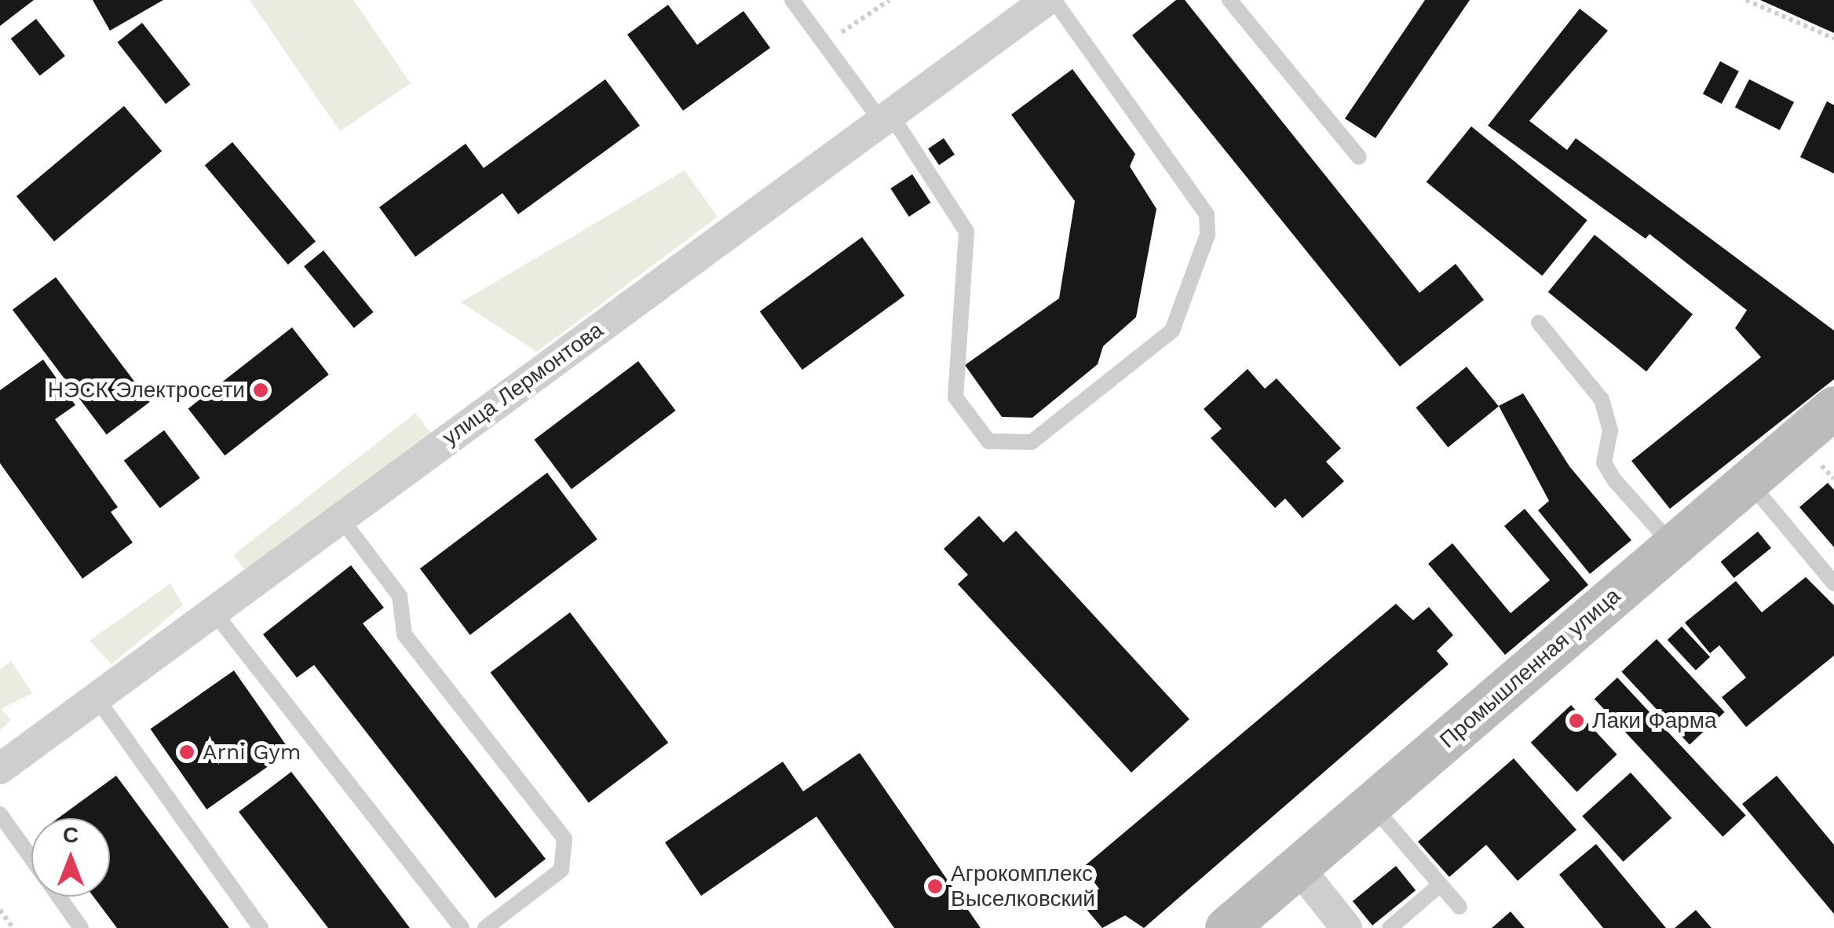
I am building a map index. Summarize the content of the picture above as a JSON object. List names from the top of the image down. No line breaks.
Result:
{"streets":{"street":["улица Лермонтова","Промышленная улица"]},"places":["НЭСК Электросети","Лаки Фарма","Arni Gym","Агрокомплекс Выселковский"],"north":"top"}
